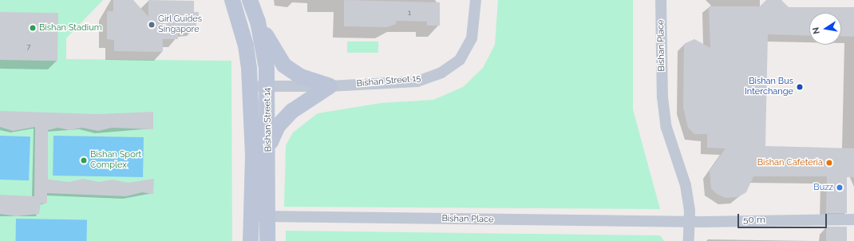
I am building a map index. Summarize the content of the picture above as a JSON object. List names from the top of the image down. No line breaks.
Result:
{"streets":{"street":["Bishan Place","Bishan Street 15","Bishan Street 14"]},"crossings":[["Bishan Place","Bishan Street 14"],["Bishan Street 15","Bishan Street 14"]],"places":["Girl Guides Singapore","Bishan Stadium","Bishan Bus Interchange","Bishan Sport Complex","Bishan Cafeteria","Buzz"],"house_numbers":["1","7"],"scale_bar":"50 m","north":"left"}
